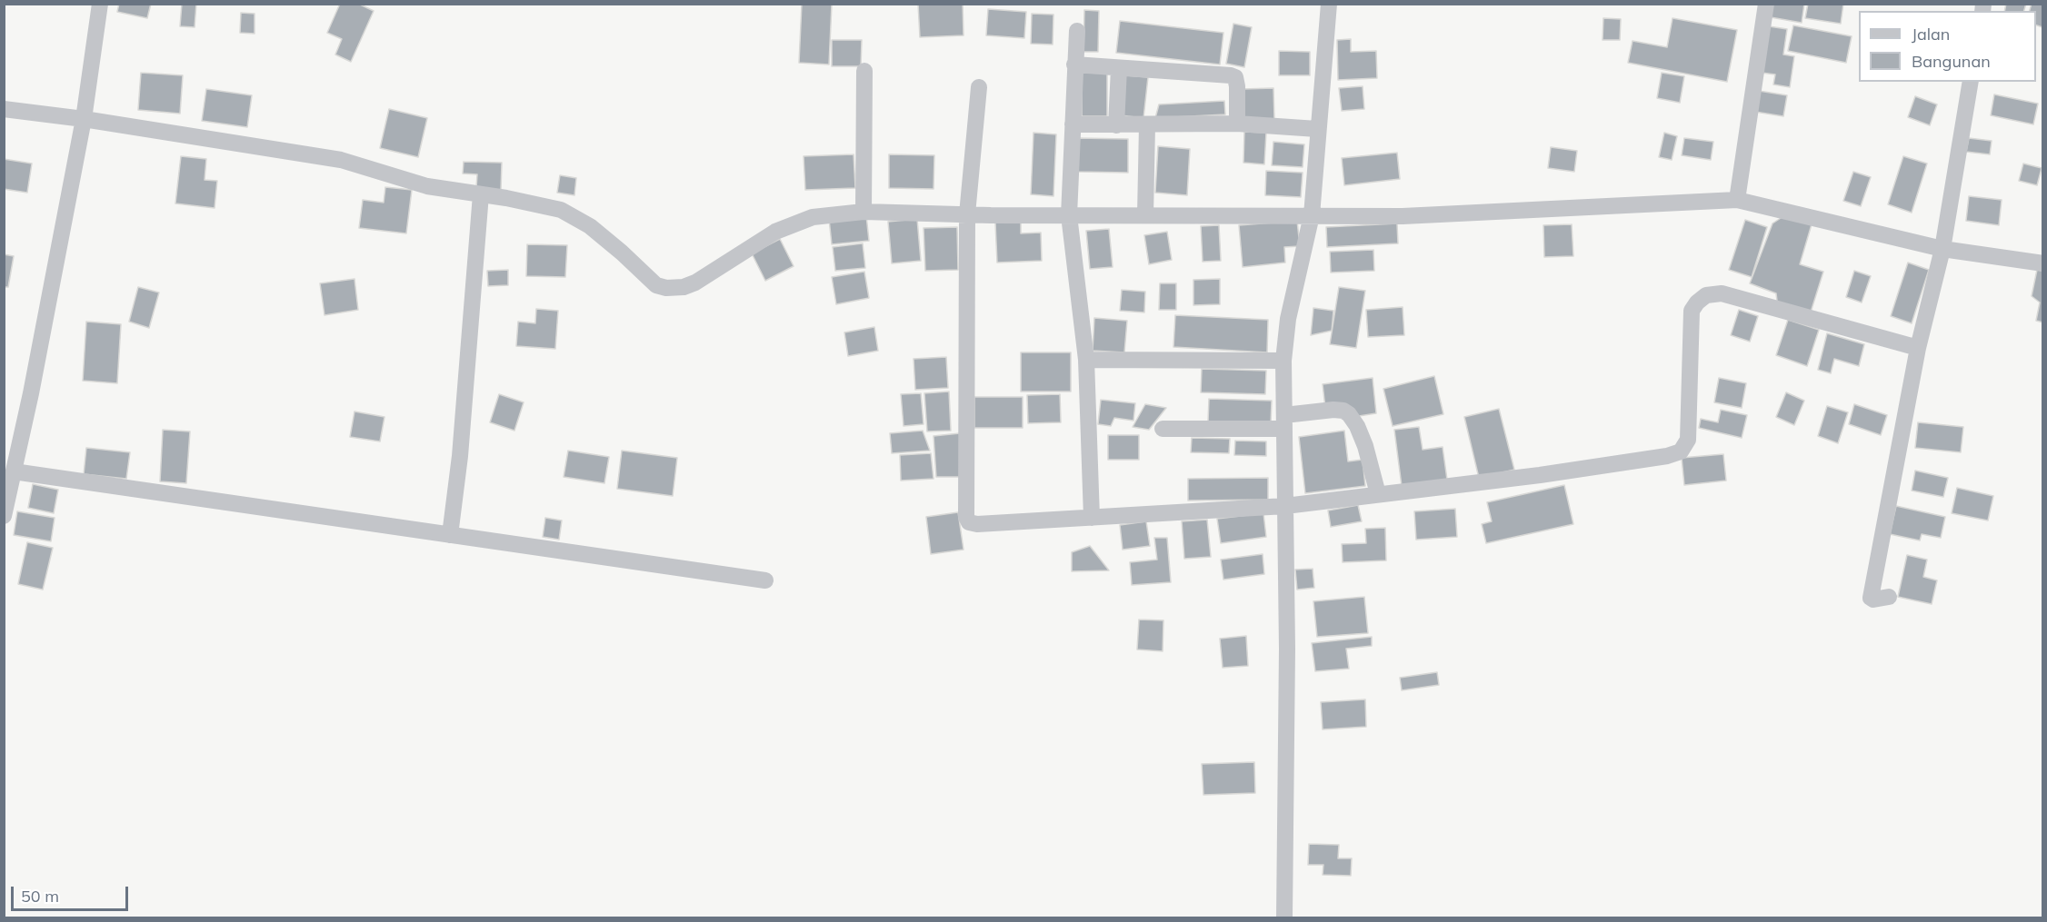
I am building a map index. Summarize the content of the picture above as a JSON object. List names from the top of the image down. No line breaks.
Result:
{"legend":["Jalan","Bangunan"],"scale_bar":"50 m"}
